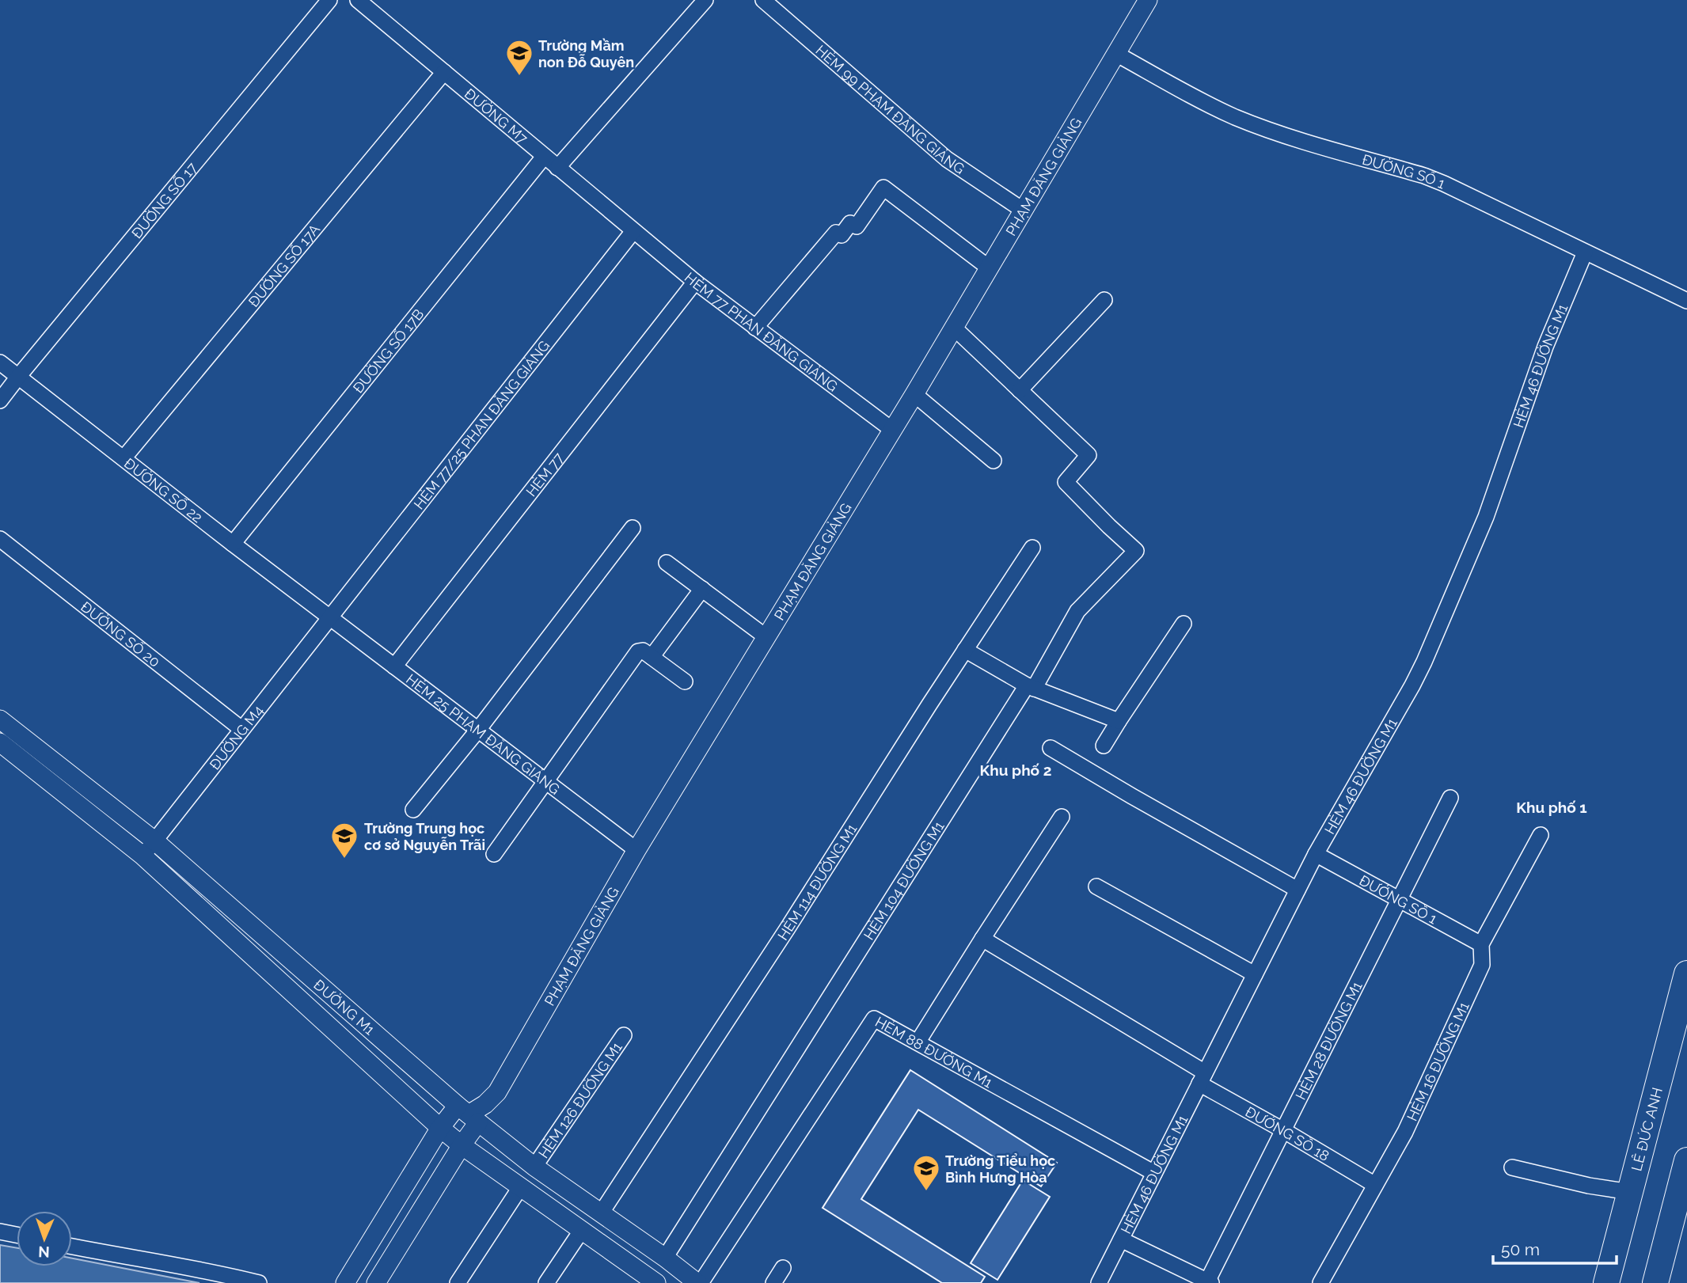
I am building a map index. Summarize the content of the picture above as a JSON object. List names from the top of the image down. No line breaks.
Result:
{"streets":{"highway":["LÊ ĐỨC ANH"],"street":["HẺM 99 PHẠM ĐĂNG GIẢNG","ĐƯỜNG M7","ĐƯỜNG SỐ 1","PHẠM ĐĂNG GIẢNG","ĐƯỜNG SỐ 17","ĐƯỜNG SỐ 17A","HẺM 77 PHAN ĐĂNG GIẢNG","ĐƯỜNG SỐ 17B","HẺM 46 ĐƯỜNG M1","HẺM 77/25 PHAN ĐĂNG GIẢNG","HẺM 77","ĐƯỜNG SỐ 22","ĐƯỜNG SỐ 20","HẺM 25 PHẠM ĐĂNG GIẢNG","ĐƯỜNG M4","HẺM 104 ĐƯỜNG M1","HẺM 114 ĐƯỜNG M1","ĐƯỚNG SỒ 1","ĐƯỜNG M1","HẺM 28 ĐƯỜNG M1","HẺM 88 ĐƯỜNG M1","HẺM 16 ĐƯỜNG M1","HẺM 126 ĐƯỜNG M1","ĐƯỚNG SỒ 18"]},"crossings":[["HẺM 99 PHẠM ĐĂNG GIẢNG","PHẠM ĐĂNG GIẢNG"],["ĐƯỜNG M7","ĐƯỜNG SỐ 17A"],["ĐƯỜNG M7","HẺM 77 PHAN ĐĂNG GIẢNG"],["ĐƯỜNG M7","ĐƯỜNG SỐ 17B"],["ĐƯỜNG M7","HẺM 77/25 PHAN ĐĂNG GIẢNG"],["ĐƯỜNG SỐ 1","PHẠM ĐĂNG GIẢNG"],["ĐƯỜNG SỐ 1","HẺM 46 ĐƯỜNG M1"],["PHẠM ĐĂNG GIẢNG","HẺM 77 PHAN ĐĂNG GIẢNG"],["PHẠM ĐĂNG GIẢNG","HẺM 25 PHẠM ĐĂNG GIẢNG"],["PHẠM ĐĂNG GIẢNG","ĐƯỜNG M1"],["ĐƯỜNG SỐ 17","ĐƯỜNG SỐ 22"],["ĐƯỜNG SỐ 17A","ĐƯỜNG SỐ 22"],["HẺM 77 PHAN ĐĂNG GIẢNG","HẺM 77/25 PHAN ĐĂNG GIẢNG"],["HẺM 77 PHAN ĐĂNG GIẢNG","HẺM 77"],["ĐƯỜNG SỐ 17B","ĐƯỜNG SỐ 22"],["HẺM 46 ĐƯỜNG M1","ĐƯỚNG SỒ 1"],["HẺM 46 ĐƯỜNG M1","HẺM 88 ĐƯỜNG M1"],["HẺM 46 ĐƯỜNG M1","ĐƯỚNG SỒ 18"],["HẺM 77/25 PHAN ĐĂNG GIẢNG","ĐƯỜNG SỐ 22"],["HẺM 77/25 PHAN ĐĂNG GIẢNG","HẺM 25 PHẠM ĐĂNG GIẢNG"],["HẺM 77/25 PHAN ĐĂNG GIẢNG","ĐƯỜNG M4"],["HẺM 77","HẺM 25 PHẠM ĐĂNG GIẢNG"],["ĐƯỜNG SỐ 22","HẺM 25 PHẠM ĐĂNG GIẢNG"],["ĐƯỜNG SỐ 22","ĐƯỜNG M4"],["ĐƯỜNG SỐ 20","ĐƯỜNG M4"],["HẺM 25 PHẠM ĐĂNG GIẢNG","ĐƯỜNG M4"],["ĐƯỜNG M4","ĐƯỜNG M1"],["HẺM 104 ĐƯỜNG M1","ĐƯỜNG M1"],["HẺM 114 ĐƯỜNG M1","ĐƯỜNG M1"],["ĐƯỚNG SỒ 1","HẺM 28 ĐƯỜNG M1"],["ĐƯỚNG SỒ 1","HẺM 16 ĐƯỜNG M1"],["ĐƯỜNG M1","HẺM 88 ĐƯỜNG M1"],["ĐƯỜNG M1","HẺM 126 ĐƯỜNG M1"],["HẺM 28 ĐƯỜNG M1","ĐƯỚNG SỒ 18"],["HẺM 16 ĐƯỜNG M1","ĐƯỚNG SỒ 18"]],"districts":["Khu phố 2","Khu phố 1"],"places":{"school or university":["Trường Mầm non Đỗ Quyên","Trường Trung học cơ sở Nguyễn Trãi","Trường Tiểu học Bình Hưng Hòa"]},"scale_bar":"50 m","north":"bottom"}
